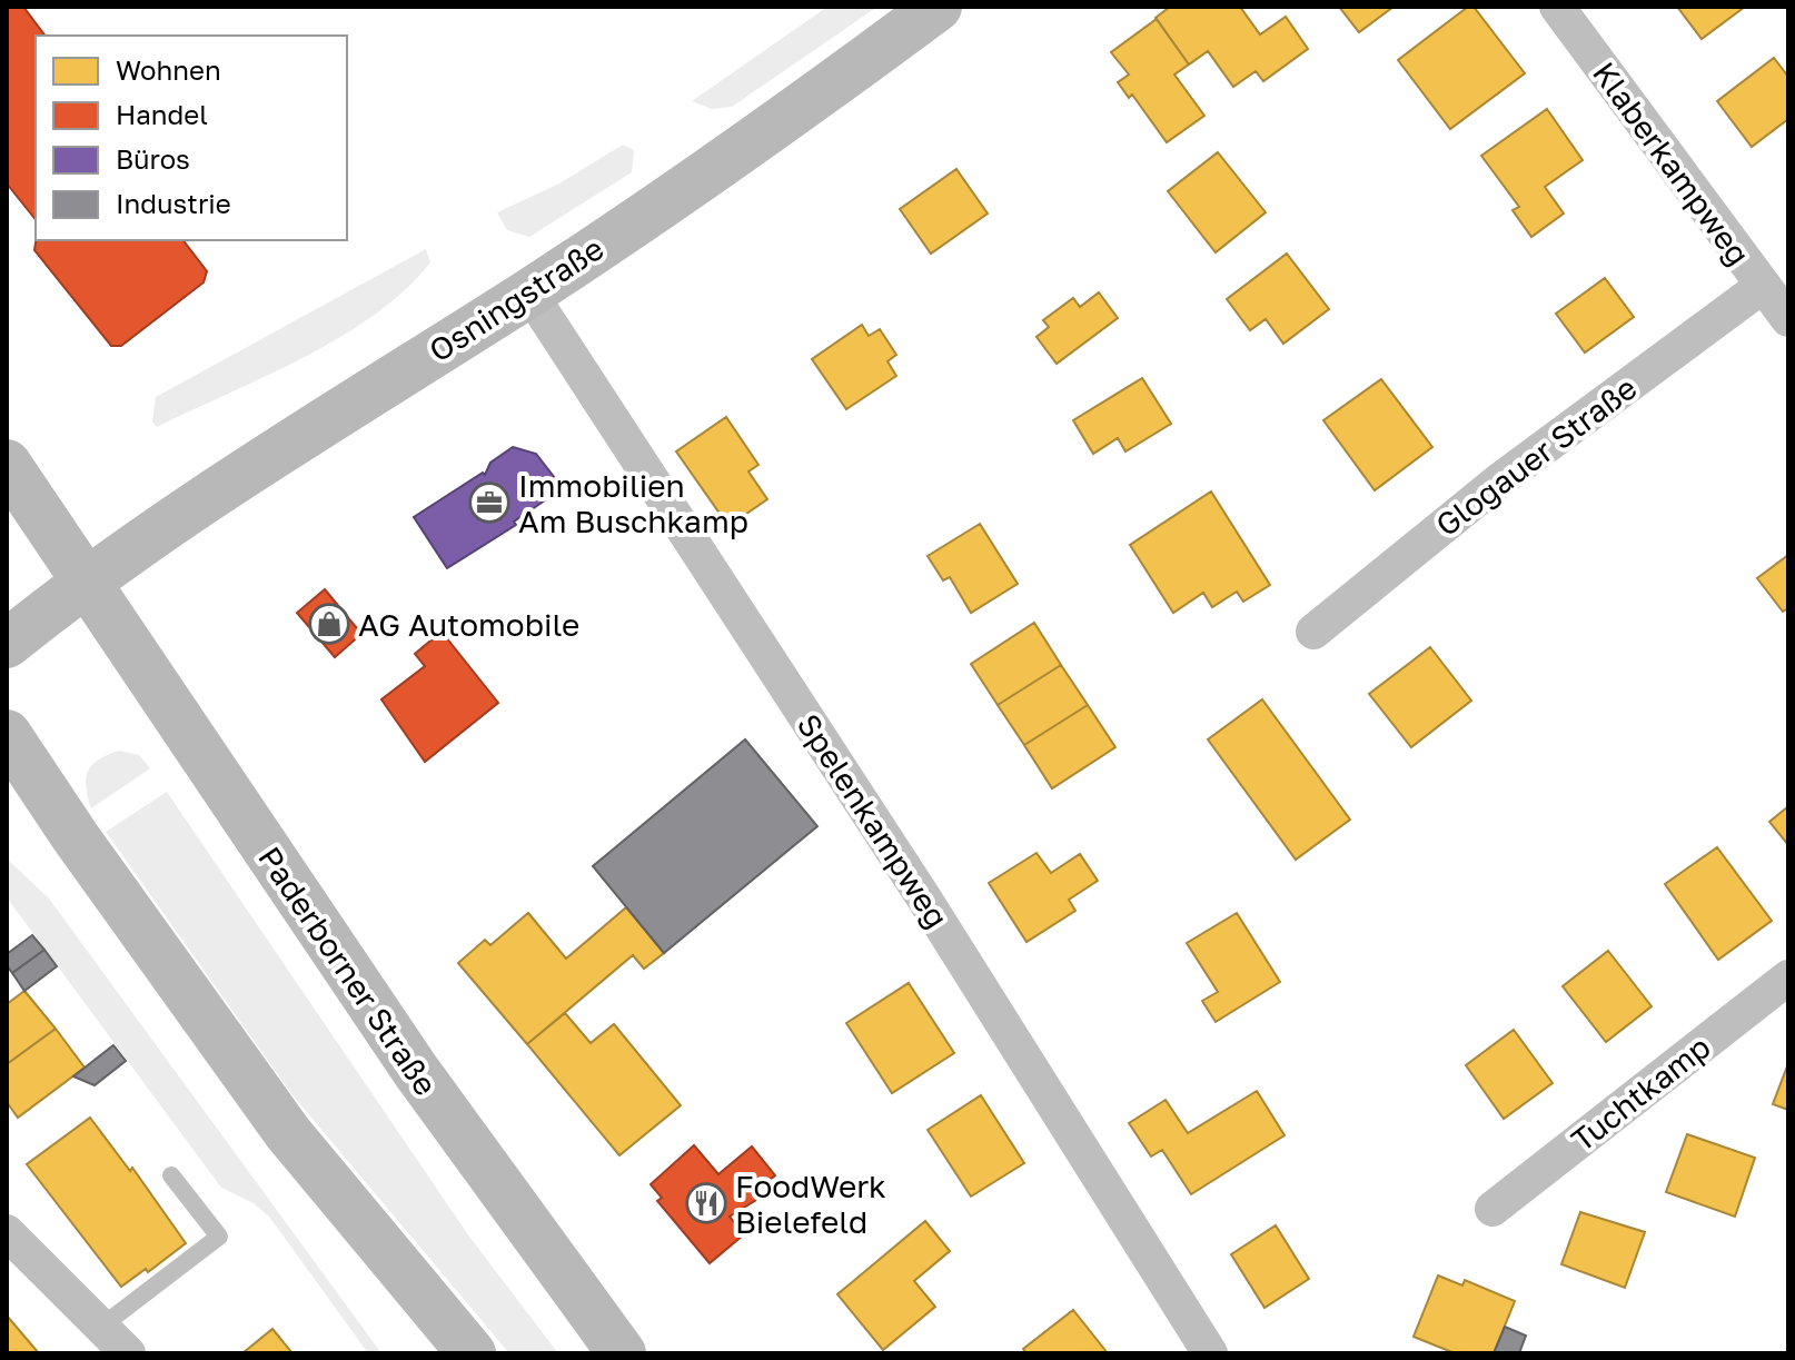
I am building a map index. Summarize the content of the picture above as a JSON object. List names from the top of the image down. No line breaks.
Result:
{"streets":{"main road":["Osningstraße","Paderborner Straße"],"street":["Klaberkampweg","Glogauer Straße","Spelenkampweg","Tuchtkamp"]},"crossings":[["Klaberkampweg","Glogauer Straße"],["Osningstraße","Spelenkampweg"],["Osningstraße","Paderborner Straße"]],"places":{"office":["Immobilien Am Buschkamp"],"shop":["AG Automobile"],"restaurant":["FoodWerk Bielefeld"]},"legend":["Wohnen","Handel","Büros","Industrie"]}
